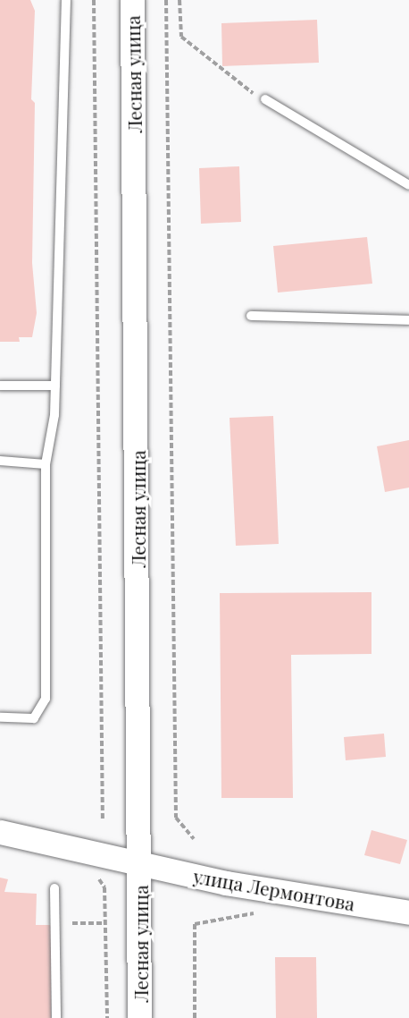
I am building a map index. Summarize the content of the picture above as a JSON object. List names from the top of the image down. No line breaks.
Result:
{"streets":{"street":["Лесная улица","улица Лермонтова"]},"crossings":[["Лесная улица","улица Лермонтова"]]}
